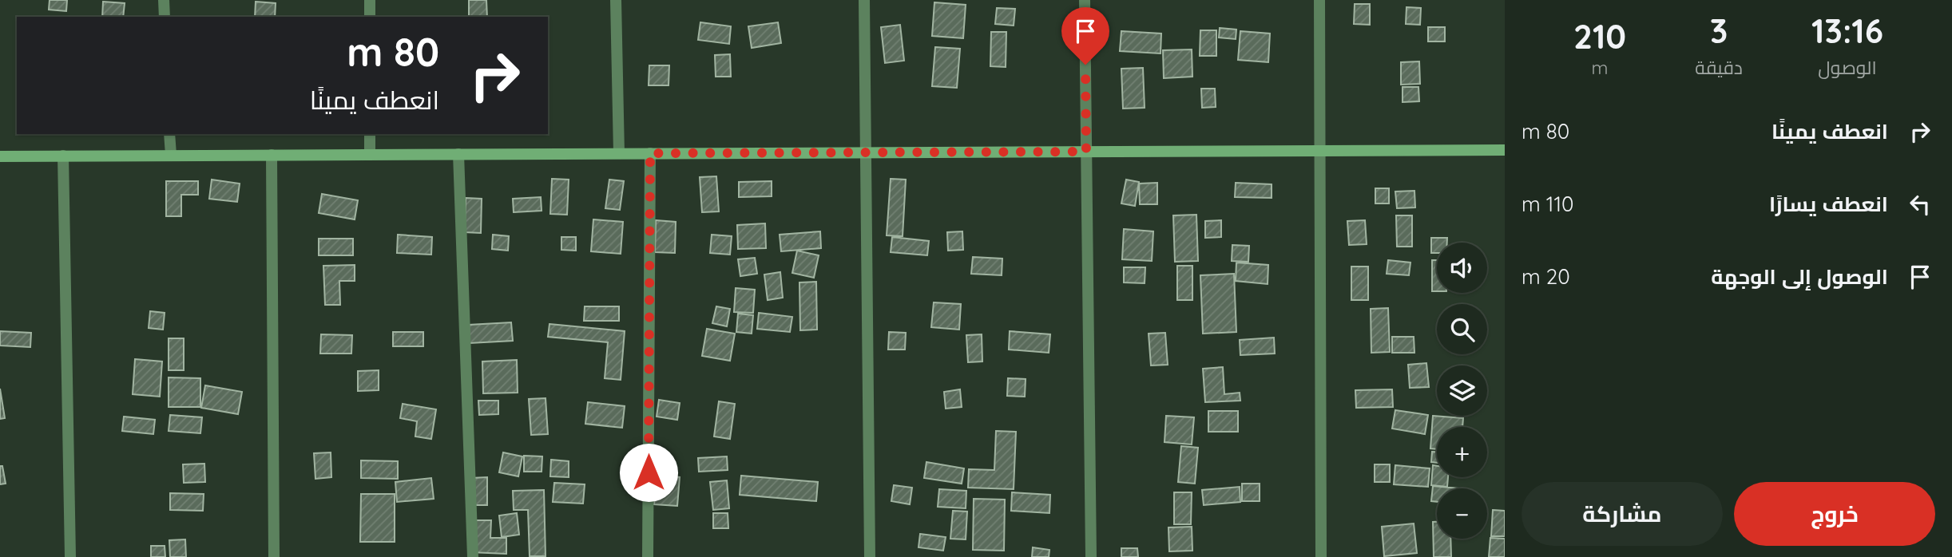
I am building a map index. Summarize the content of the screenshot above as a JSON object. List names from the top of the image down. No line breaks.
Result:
{"page":{"eta":["13:16","الوصول","3","دقيقة","210","m"],"turn":["80 m","انعطف يمينًا"],"list":[{"name":"انعطف يمينًا","value":"80 m"},{"name":"انعطف يسارًا","value":"110 m"},{"name":"الوصول إلى الوجهة","value":"20 m"}],"map_buttons":["+","−"],"buttons":["خروج","مشاركة"]}}
